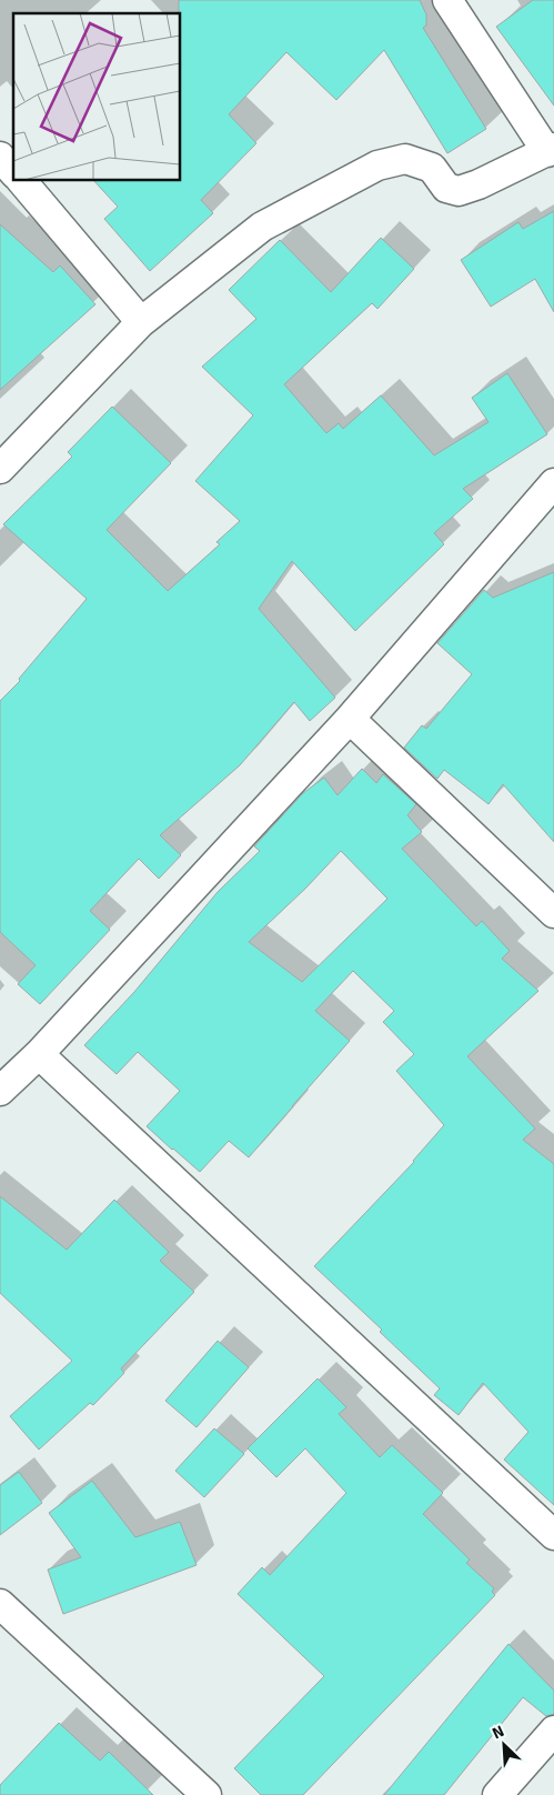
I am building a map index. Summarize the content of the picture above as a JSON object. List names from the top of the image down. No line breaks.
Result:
{"north":"top left"}
